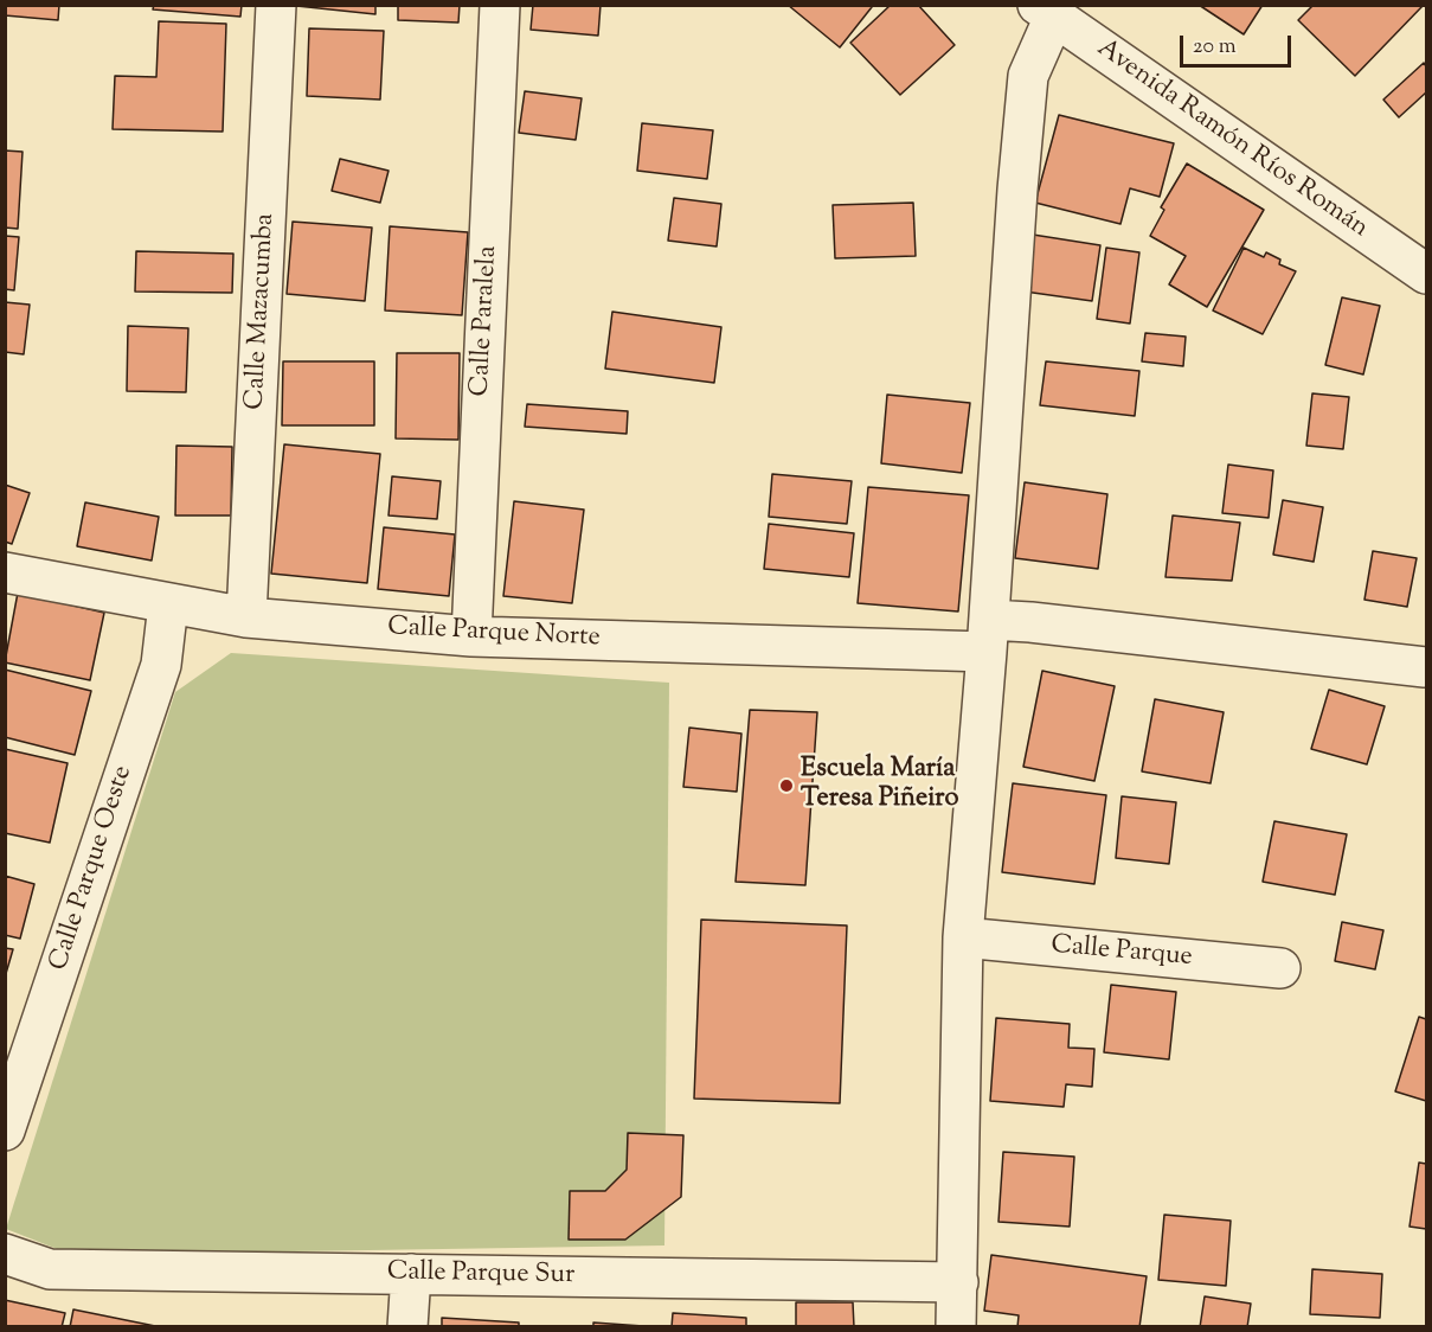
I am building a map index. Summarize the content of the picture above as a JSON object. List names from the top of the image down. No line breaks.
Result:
{"streets":{"street":["Avenida Ramón Ríos Román","Calle Mazacumba","Calle Paralela","Calle Parque Norte","Calle Parque Oeste","Calle Parque","Calle Parque Sur"]},"crossings":[["Calle Mazacumba","Calle Parque Norte"],["Calle Paralela","Calle Parque Norte"],["Calle Parque Norte","Calle Parque Oeste"]],"places":["Escuela María Teresa Piñeiro"],"scale_bar":"20 m"}
